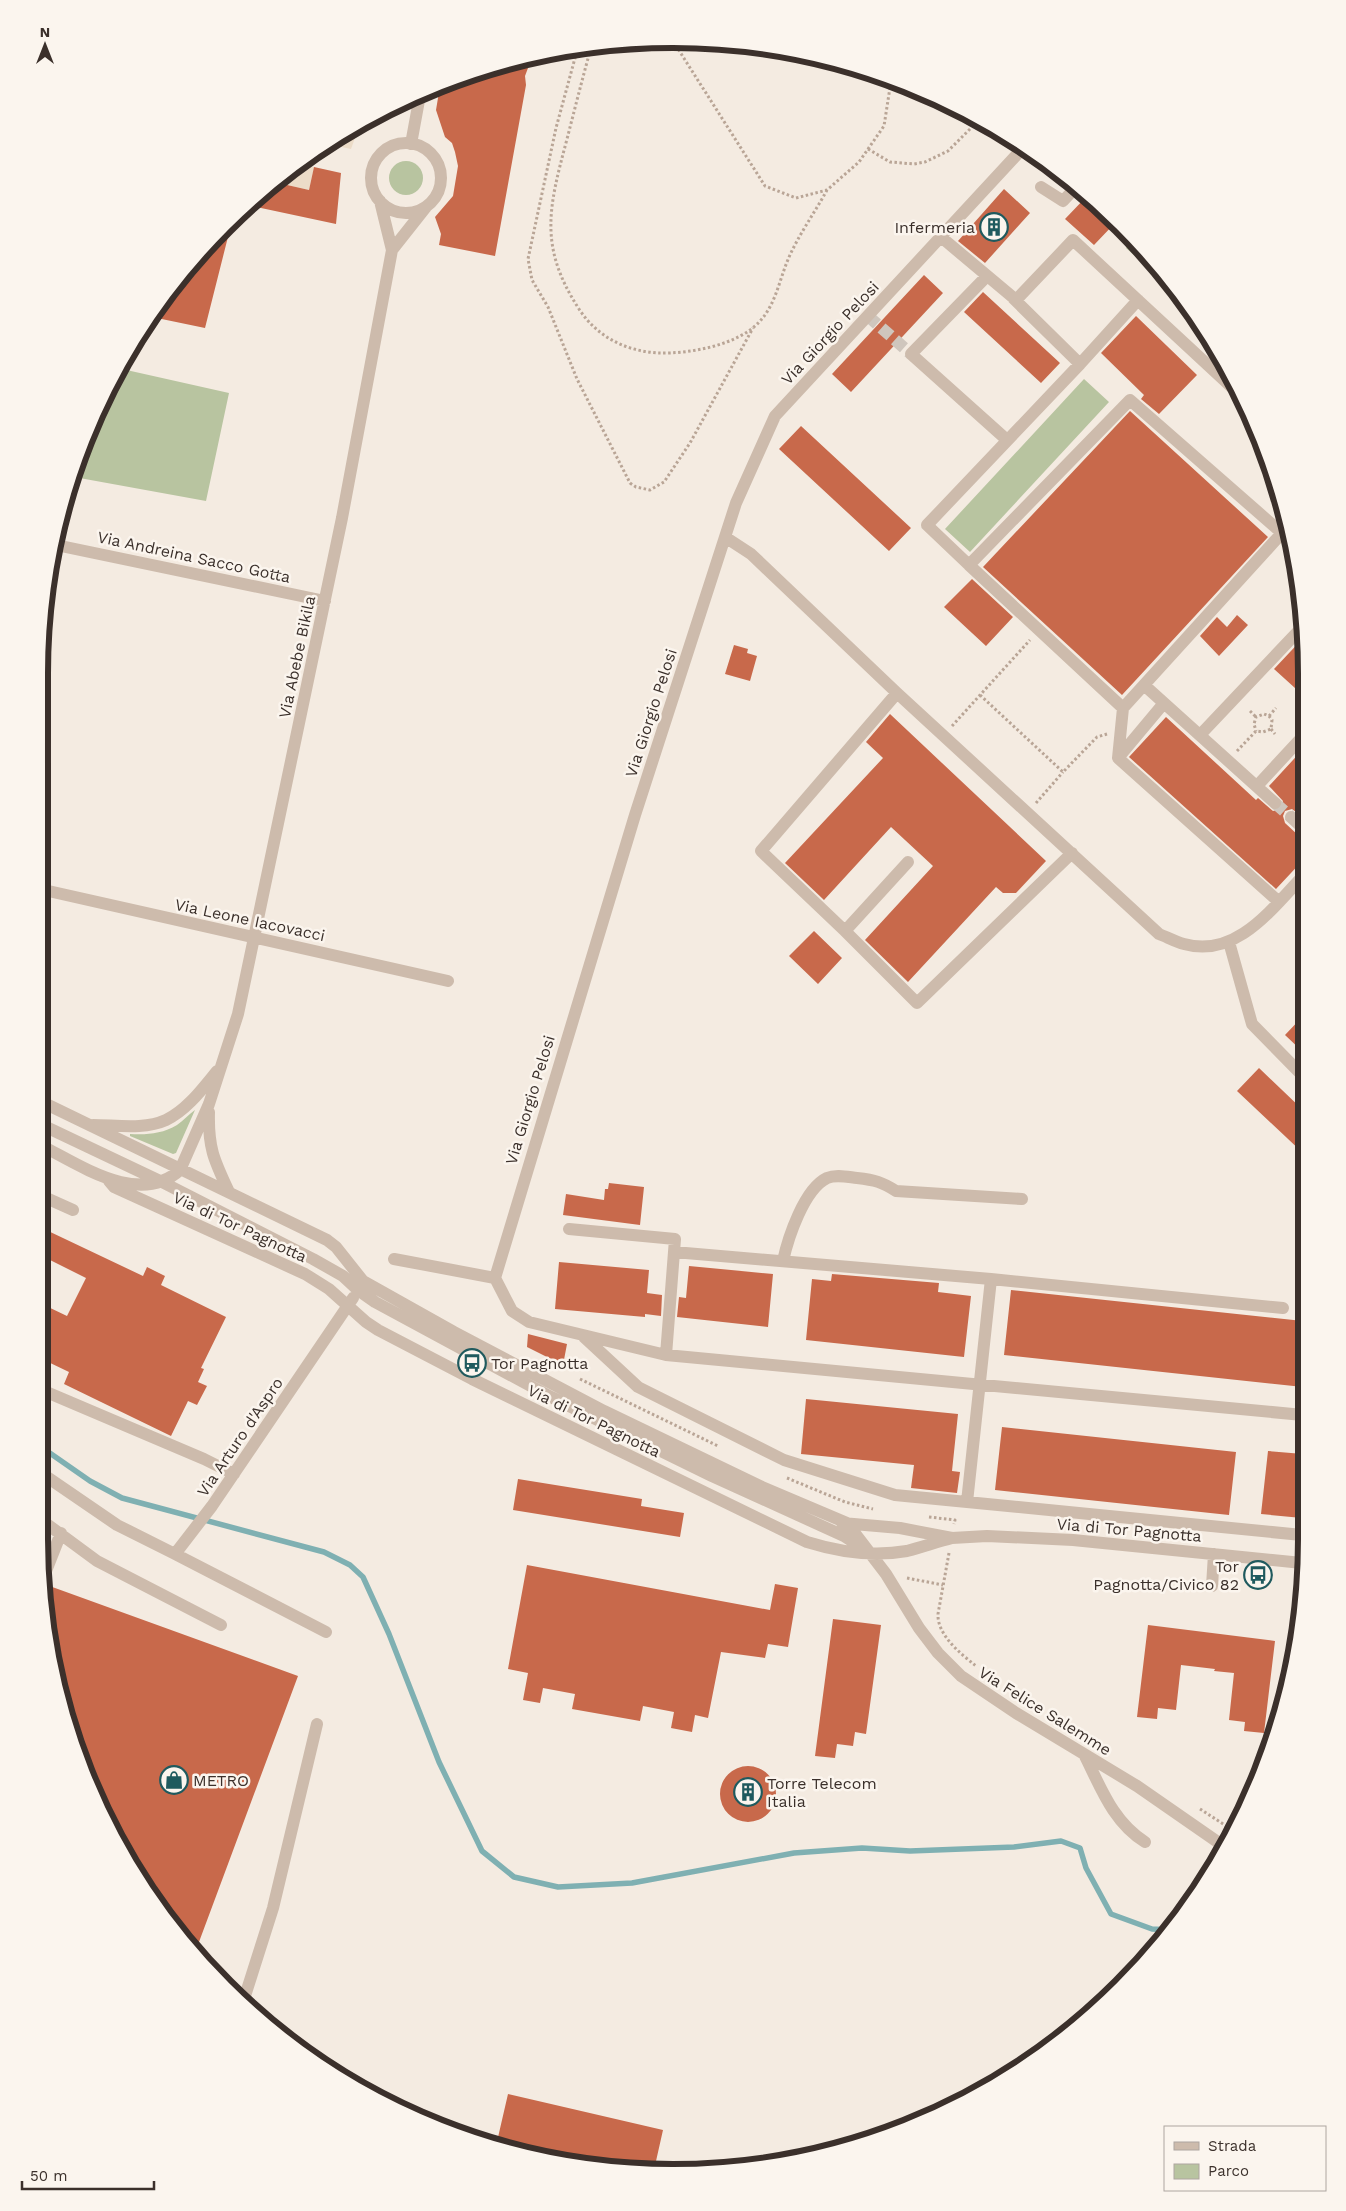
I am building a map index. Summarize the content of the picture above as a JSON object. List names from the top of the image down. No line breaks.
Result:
{"streets":{"street":["Via Giorgio Pelosi","Via Andreina Sacco Gotta","Via Abebe Bikila","Via Leone Iacovacci","Via di Tor Pagnotta","Via Arturo d'Aspro","Via Felice Salemme"]},"crossings":[["Via Andreina Sacco Gotta","Via Abebe Bikila"],["Via Abebe Bikila","Via Leone Iacovacci"],["Via Abebe Bikila","Via di Tor Pagnotta"],["Via di Tor Pagnotta","Via Arturo d'Aspro"],["Via di Tor Pagnotta","Via Felice Salemme"]],"places":{"building":["Infermeria","Torre Telecom Italia"],"bus stop":["Tor Pagnotta","Tor Pagnotta/Civico 82"],"shop":["METRO"]},"legend":["Strada","Parco"],"scale_bar":"50 m","north":"top"}
